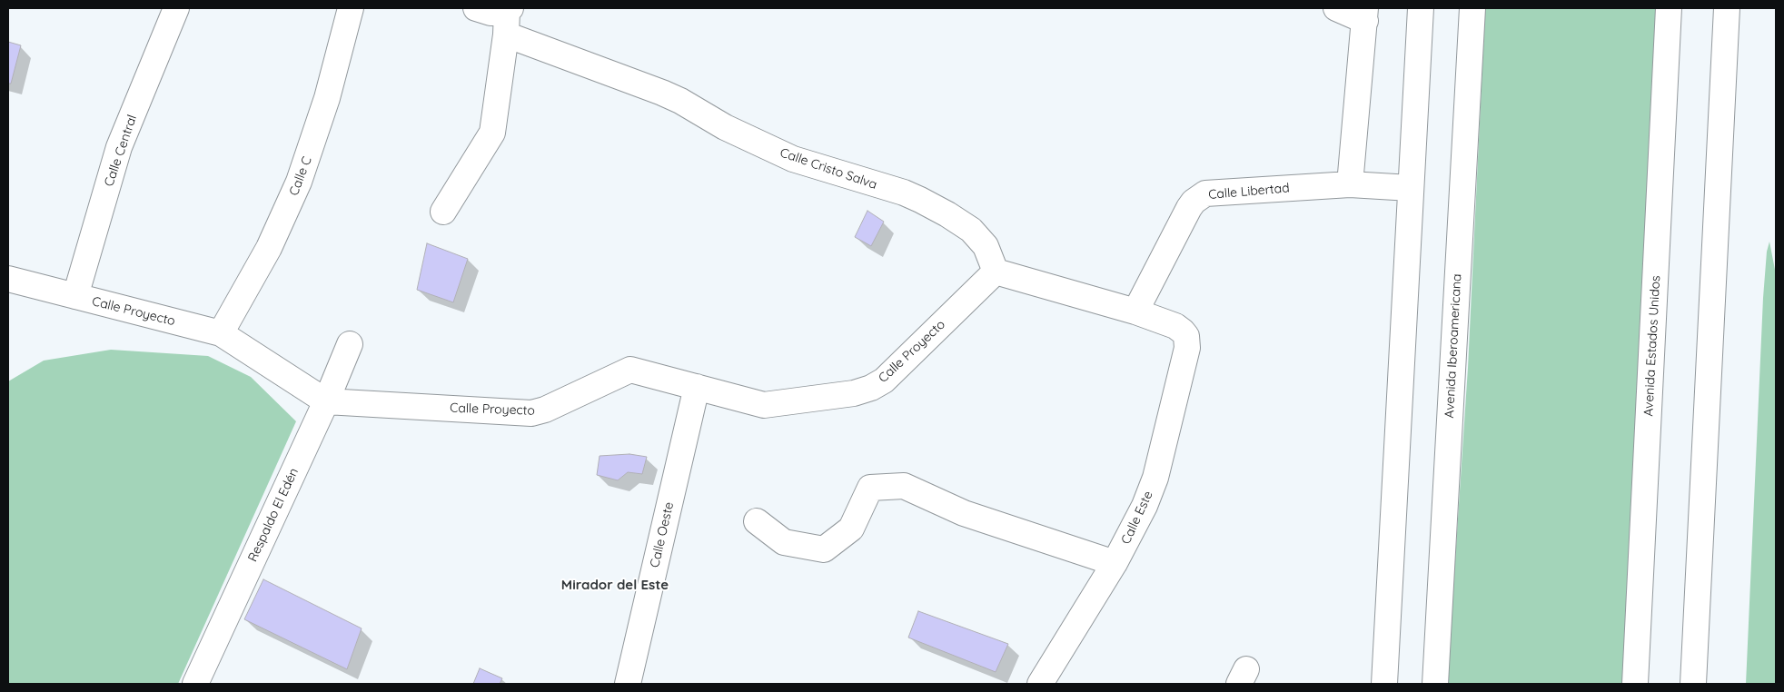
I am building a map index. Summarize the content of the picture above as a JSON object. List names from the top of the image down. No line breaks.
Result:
{"streets":{"street":["Calle Central","Calle Cristo Salva","Calle C","Calle Libertad","Calle Proyecto","Avenida Iberoamericana","Avenida Estados Unidos","Respaldo El Edén","Calle Este","Calle Oeste"]},"crossings":[["Calle Central","Calle Proyecto"],["Calle Cristo Salva","Calle Proyecto"],["Calle C","Calle Proyecto"],["Calle Libertad","Calle Este"],["Calle Proyecto","Respaldo El Edén"],["Calle Proyecto","Calle Oeste"]],"districts":["Mirador del Este"]}
